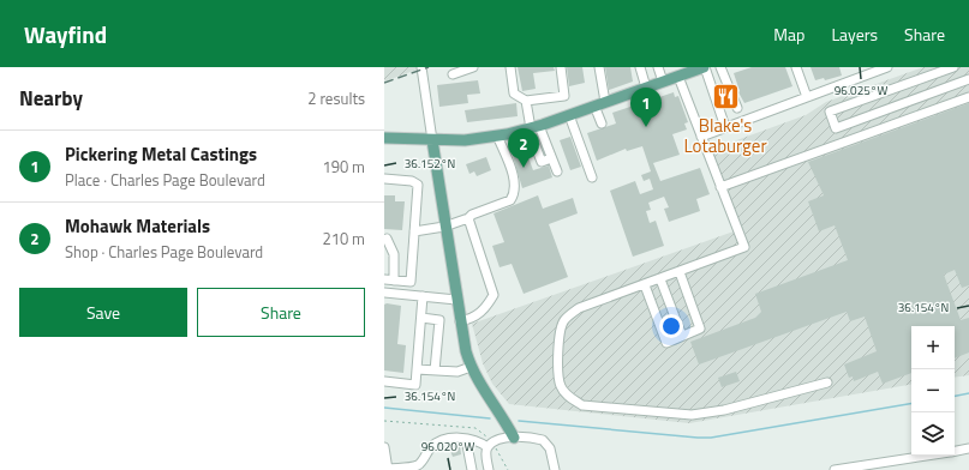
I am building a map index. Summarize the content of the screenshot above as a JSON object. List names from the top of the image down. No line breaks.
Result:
{"places":{"restaurant":["Blake's Lotaburger"]},"page":{"header":"Wayfind","nav":["Map","Layers","Share"],"heading":["Nearby","2 results"],"pins":["1","2"],"list":[{"mark":"1","name":"Pickering Metal Castings","note":"Place · Charles Page Boulevard","value":"190 m"},{"mark":"2","name":"Mohawk Materials","note":"Shop · Charles Page Boulevard","value":"210 m"}],"buttons":["Save","Share"],"map_buttons":["+","−"]},"coordinates":["96.025°W","36.152°N","36.154°N","96.020°W"]}
